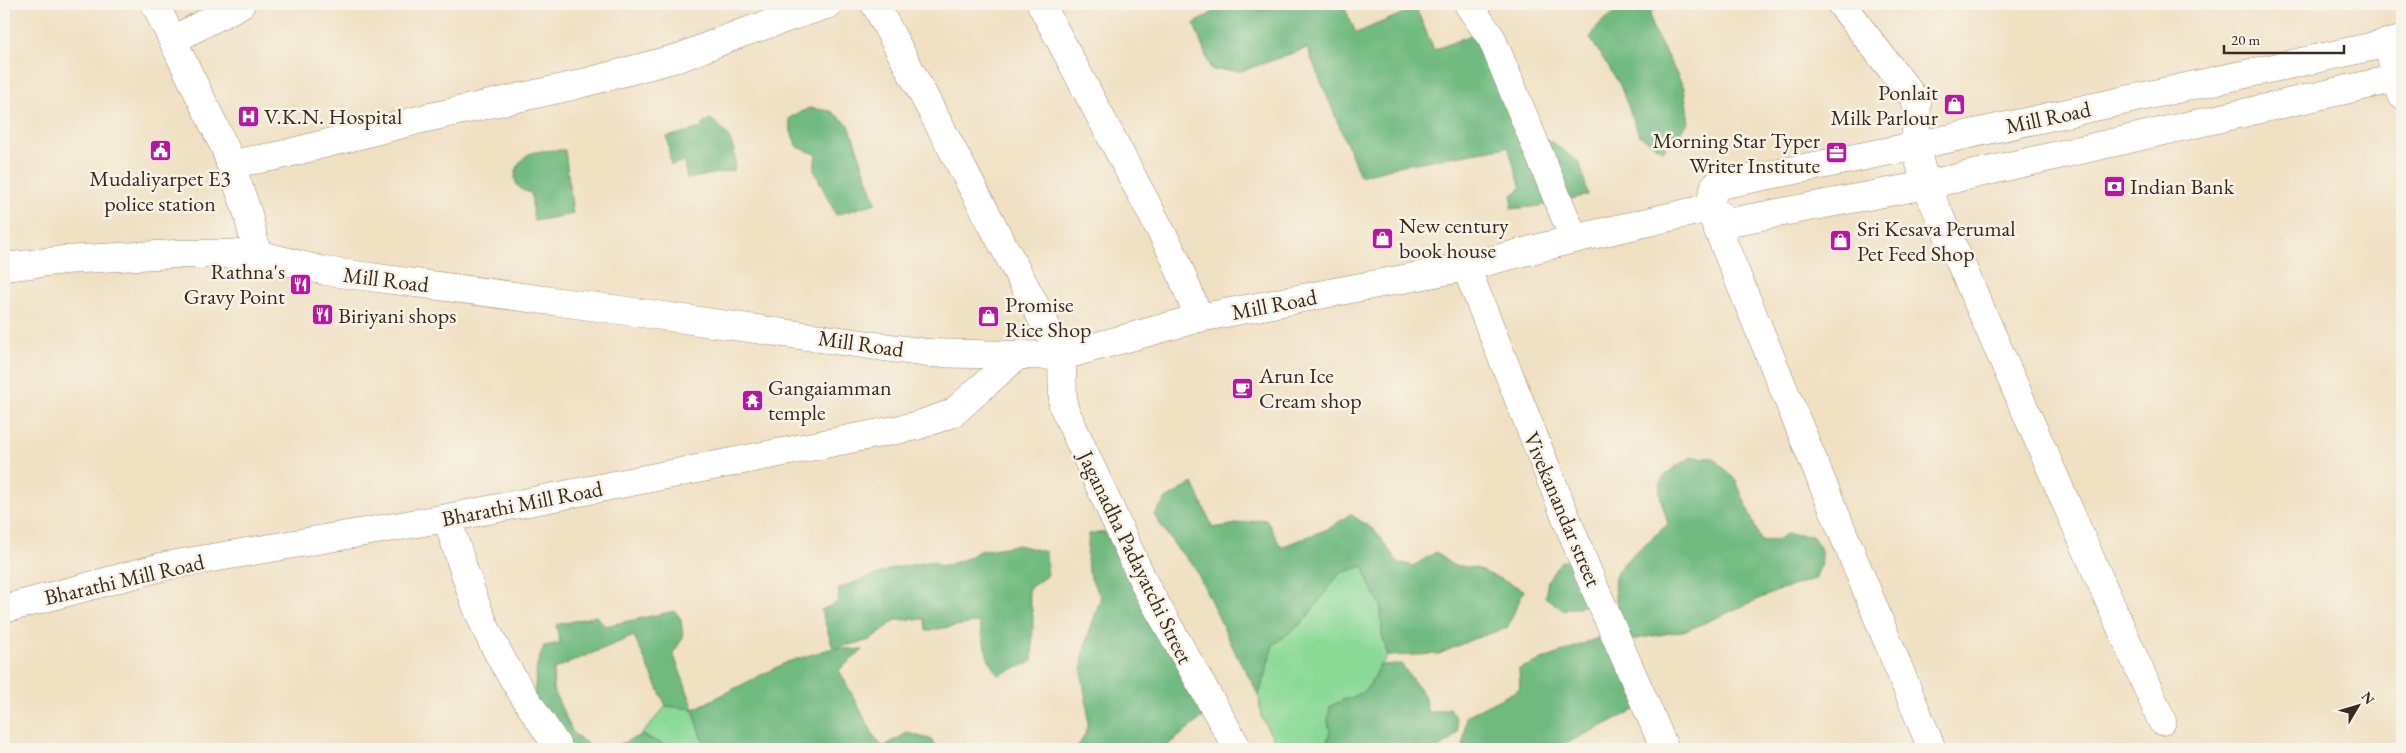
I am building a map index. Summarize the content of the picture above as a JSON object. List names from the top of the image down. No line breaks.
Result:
{"streets":{"street":["Mill Road","Bharathi Mill Road","Vivekanandar street","Jaganadha Padayatchi Street"]},"crossings":[["Mill Road","Bharathi Mill Road"],["Mill Road","Vivekanandar street"],["Mill Road","Jaganadha Padayatchi Street"]],"places":{"shop":["Ponlait Milk Parlour","New century book house","Sri Kesava Perumal Pet Feed Shop","Promise Rice Shop"],"hospital":["V.K.N. Hospital"],"public building":["Mudaliyarpet E3 police station"],"office":["Morning Star Typer Writer Institute"],"bank":["Indian Bank"],"restaurant":["Rathna's Gravy Point","Biriyani shops"],"cafe":["Arun Ice Cream shop"],"temple":["Gangaiamman temple"]},"scale_bar":"20 m","north":"top right"}
